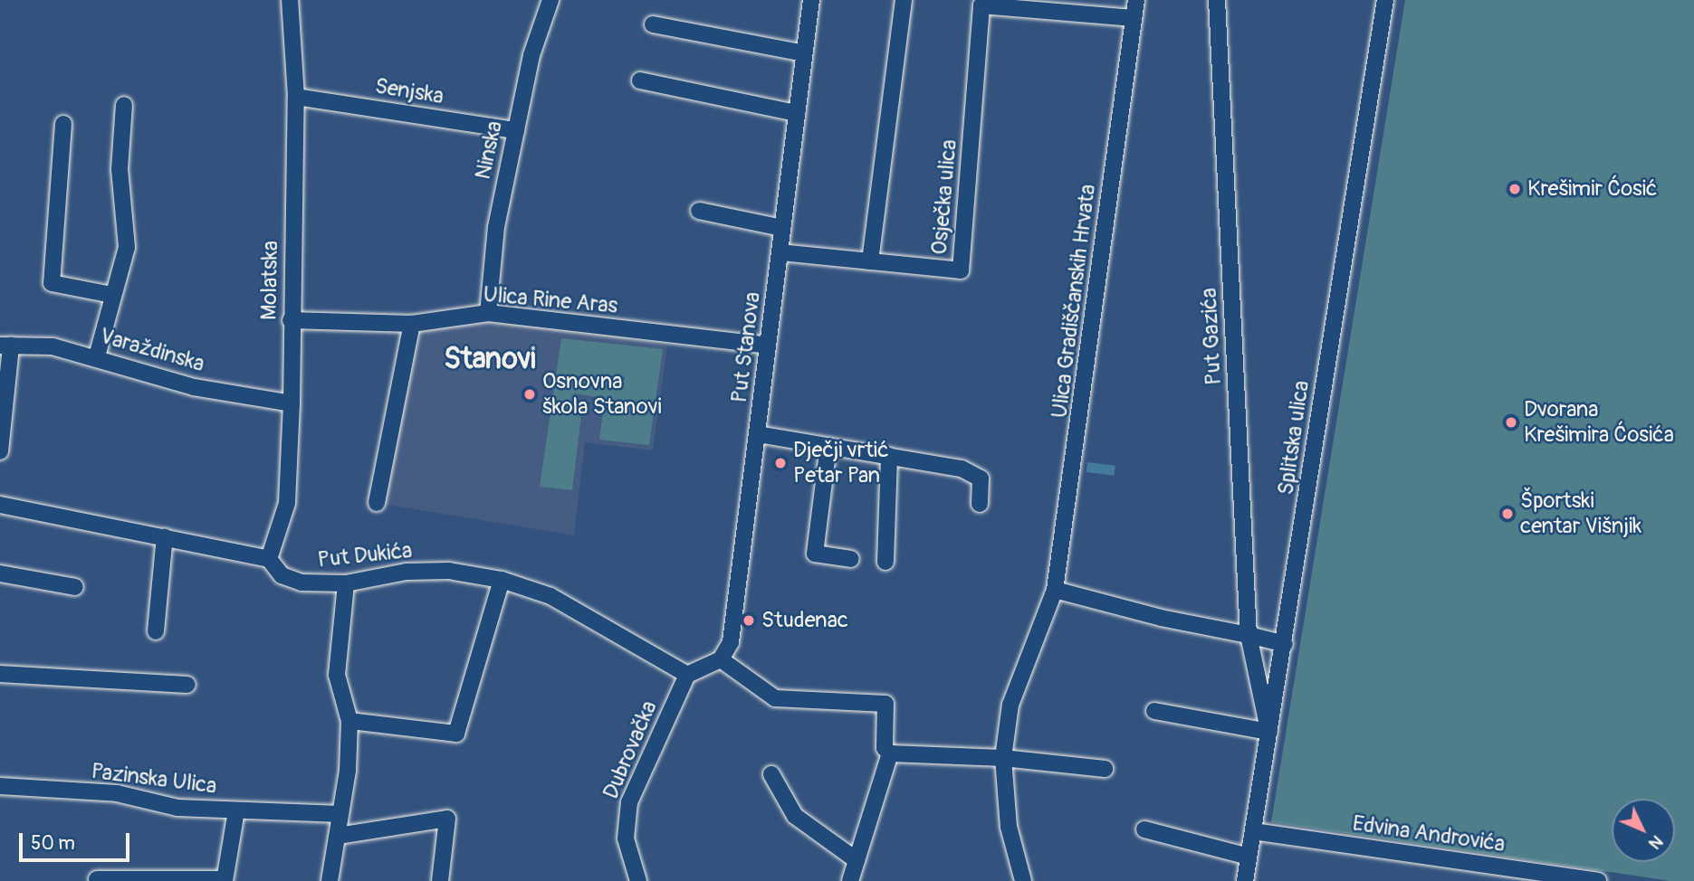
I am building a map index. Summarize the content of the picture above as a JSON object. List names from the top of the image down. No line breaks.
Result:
{"streets":{"street":["Senjska","Ninska","Osječka ulica","Molatska","Ulica Rine Aras","Ulica Gradiščanskih Hrvata","Put Gazića","Put Stanova","Varaždinska","Splitska ulica","Put Dukića","Dubrovačka","Pazinska Ulica","Edvina Androvića"]},"crossings":[["Senjska","Ninska"],["Senjska","Molatska"],["Ninska","Ulica Rine Aras"],["Osječka ulica","Ulica Gradiščanskih Hrvata"],["Osječka ulica","Put Stanova"],["Molatska","Ulica Rine Aras"],["Molatska","Varaždinska"],["Molatska","Put Dukića"],["Ulica Rine Aras","Put Stanova"],["Put Gazića","Splitska ulica"],["Splitska ulica","Edvina Androvića"],["Put Dukića","Dubrovačka"]],"districts":["Stanovi"],"places":["Krešimir Ćosić","Osnovna škola Stanovi","Dvorana Krešimira Ćosića","Dječji vrtić Petar Pan","Športski centar Višnjik","Studenac"],"scale_bar":"50 m","north":"bottom right"}
